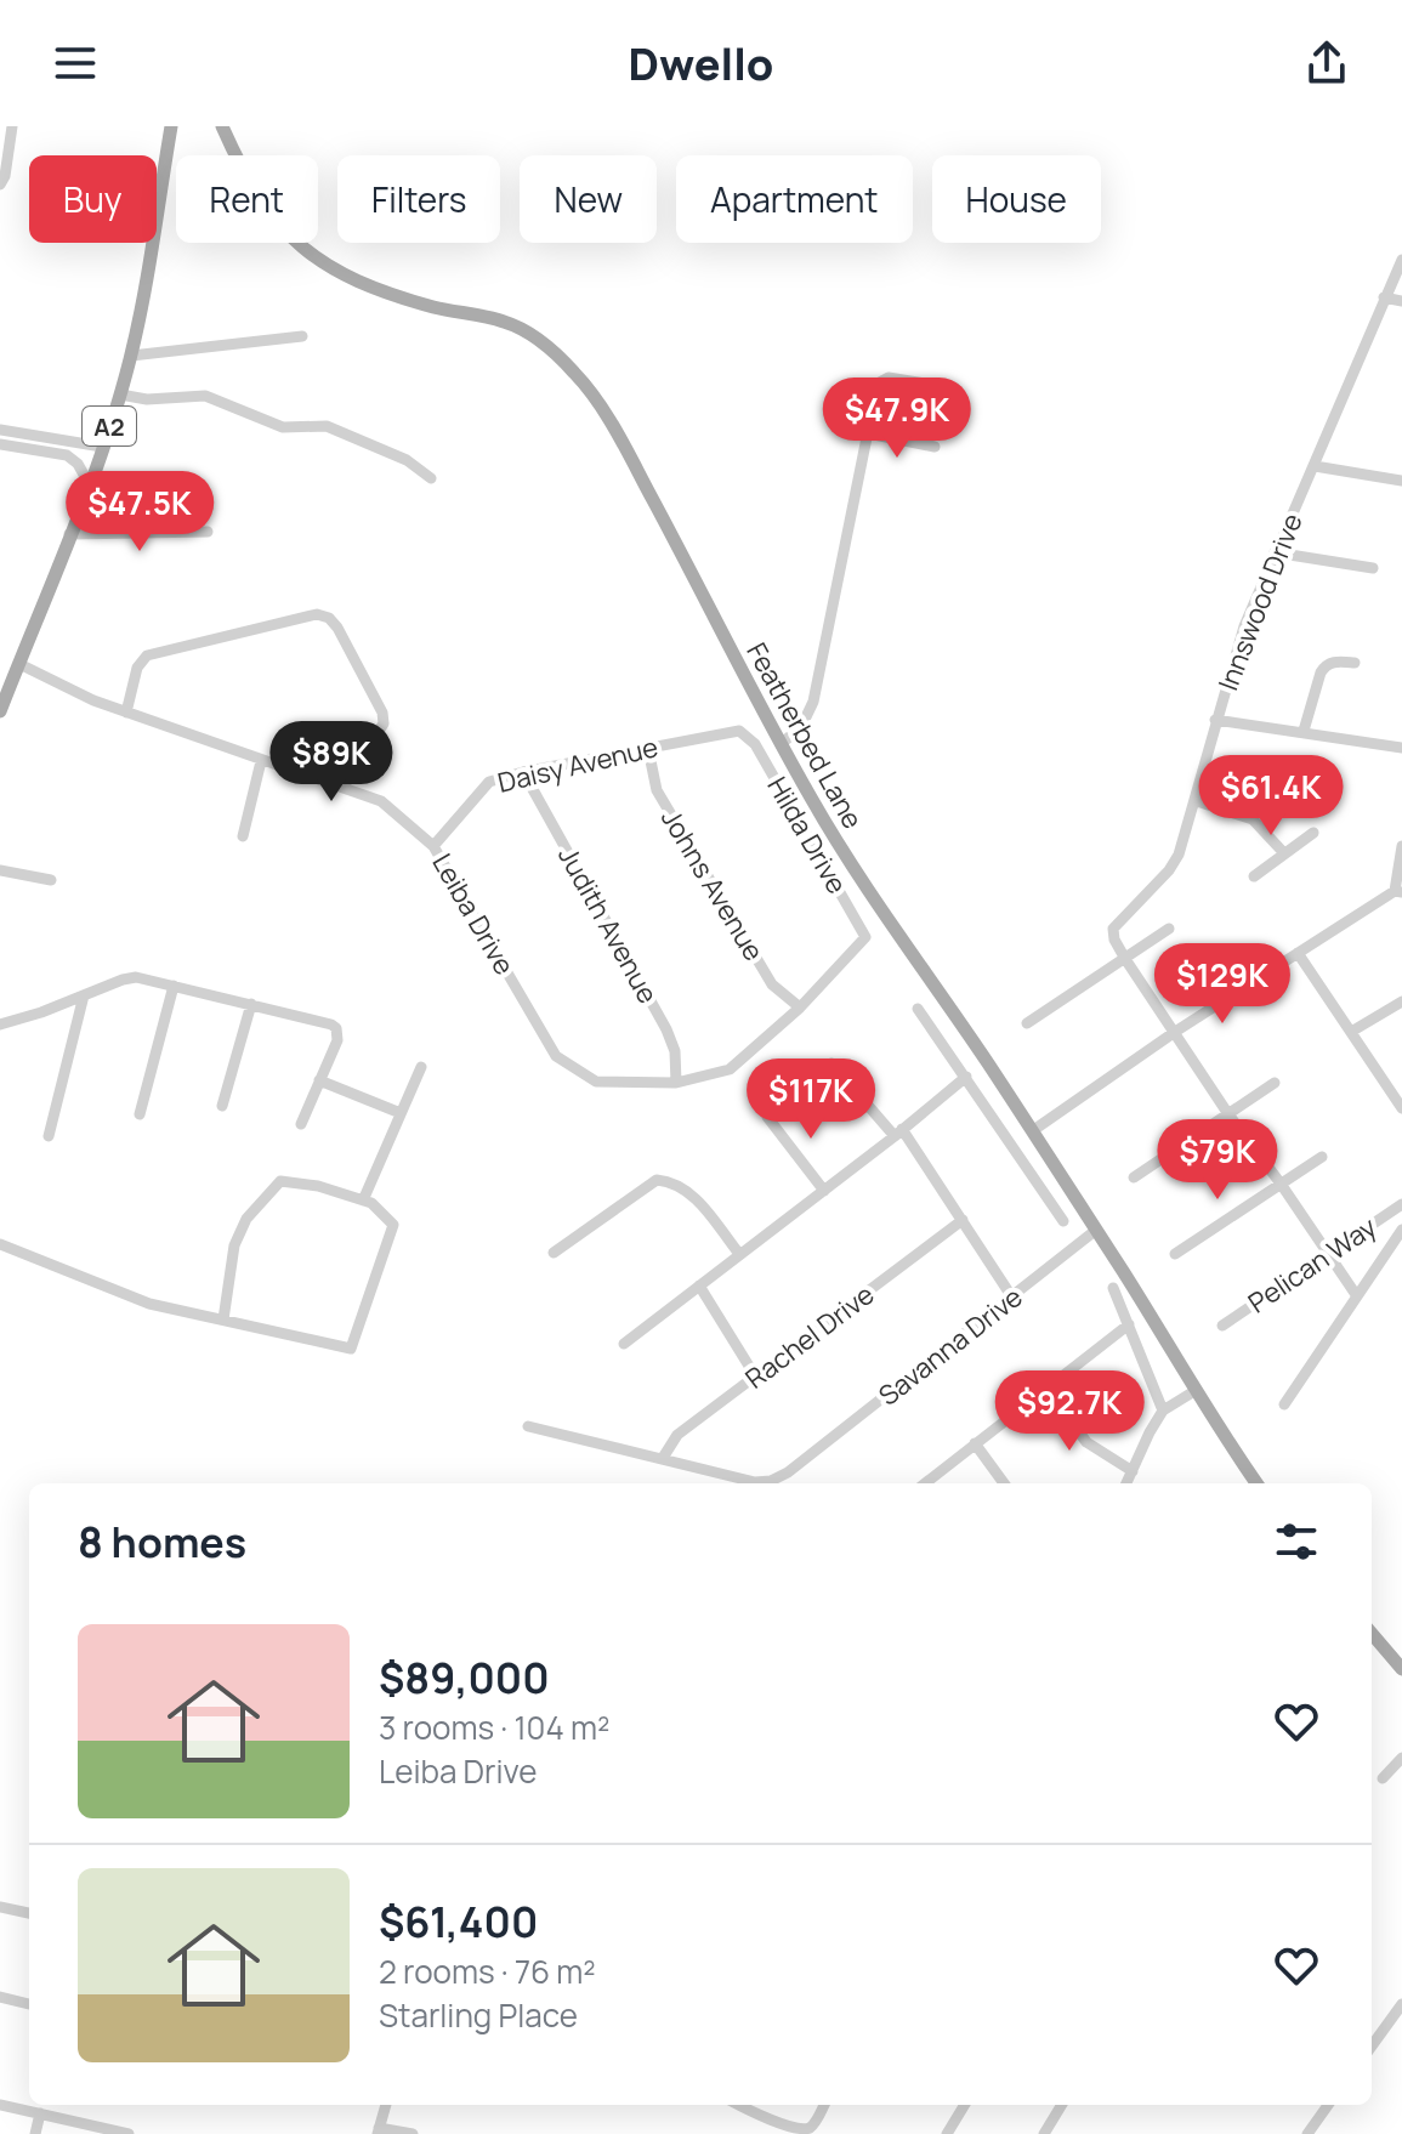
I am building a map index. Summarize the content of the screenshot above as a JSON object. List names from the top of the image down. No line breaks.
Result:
{"streets":{"main road":["A2","Featherbed Lane"],"street":["Innswood Drive","Daisy Avenue","Hilda Drive","Johns Avenue","Leiba Drive","Judith Avenue","Pelican Way","Rachel Drive","Savanna Drive"]},"crossings":[["A2","Leiba Drive"],["Featherbed Lane","Savanna Drive"],["Daisy Avenue","Hilda Drive"],["Daisy Avenue","Johns Avenue"],["Daisy Avenue","Leiba Drive"],["Daisy Avenue","Judith Avenue"],["Hilda Drive","Leiba Drive"],["Johns Avenue","Leiba Drive"],["Leiba Drive","Judith Avenue"],["Rachel Drive","Savanna Drive"]],"page":{"header":"Dwello","chip":["Buy","Rent","Filters","New","Apartment","House"],"price":["$47.9K","$47.5K","$89K","$61.4K","$129K","$117K","$79K","$92.7K"],"heading":"8 homes","list":[{"name":"$89,000","note":"3 rooms · 104 m² · Leiba Drive"},{"name":"$61,400","note":"2 rooms · 76 m² · Starling Place"}]}}
